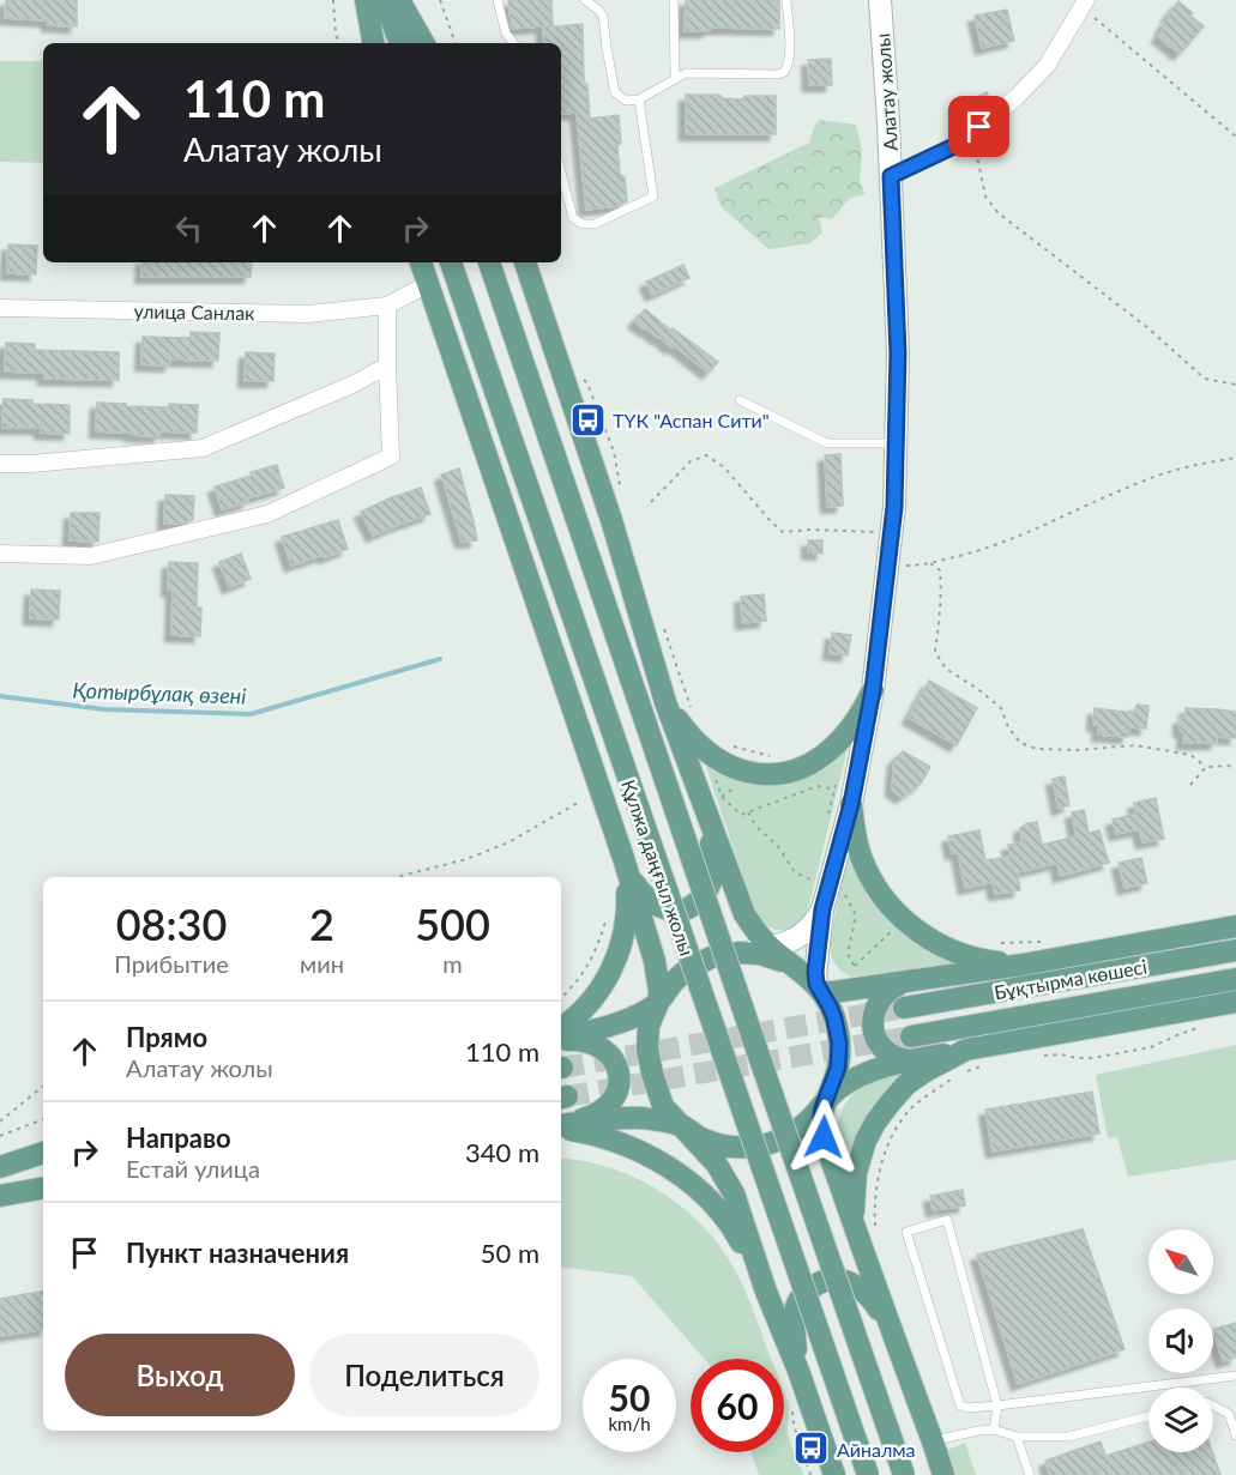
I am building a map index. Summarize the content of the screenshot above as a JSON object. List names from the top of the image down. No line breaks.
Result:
{"streets":{"main road":["Алатау жолы","Құлжа даңғыл жолы","Бұқтырма көшесі"],"street":["улица Санлак"]},"water":["Қотырбұлақ өзені"],"places":{"bus stop":["ТҮК \"Аспан Сити\"","Айналма"]},"north":"top left","page":{"turn":["110 m","Алатау жолы"],"eta":["08:30","Прибытие","2","мин","500","m"],"list":[{"name":"Прямо","note":"Алатау жолы","value":"110 m"},{"name":"Направо","note":"Естай улица","value":"340 m"},{"name":"Пункт назначения","value":"50 m"}],"buttons":["Выход","Поделиться"],"speed":"50 km/h","limit":"60"}}
